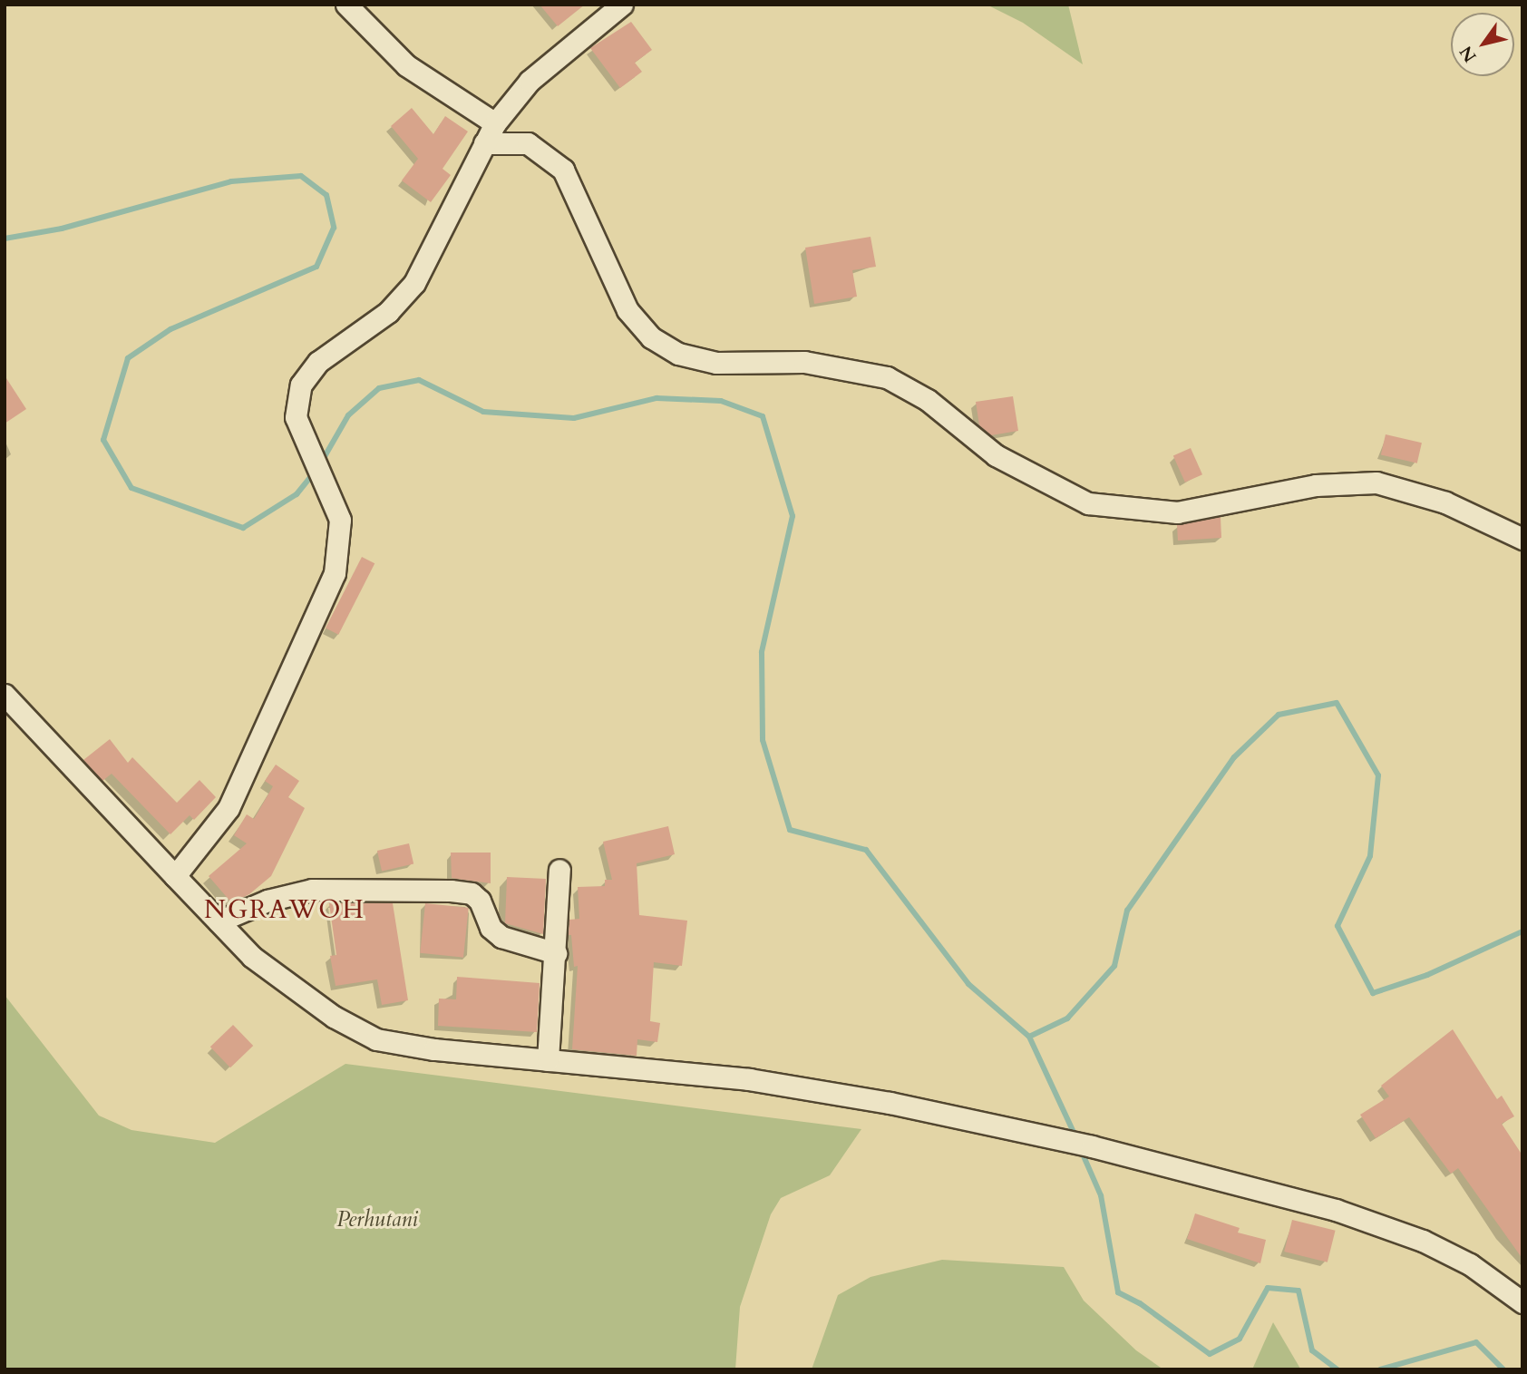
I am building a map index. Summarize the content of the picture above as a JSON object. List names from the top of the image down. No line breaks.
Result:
{"districts":["NGRAWOH"],"parks":["Perhutani"],"north":"bottom left"}
